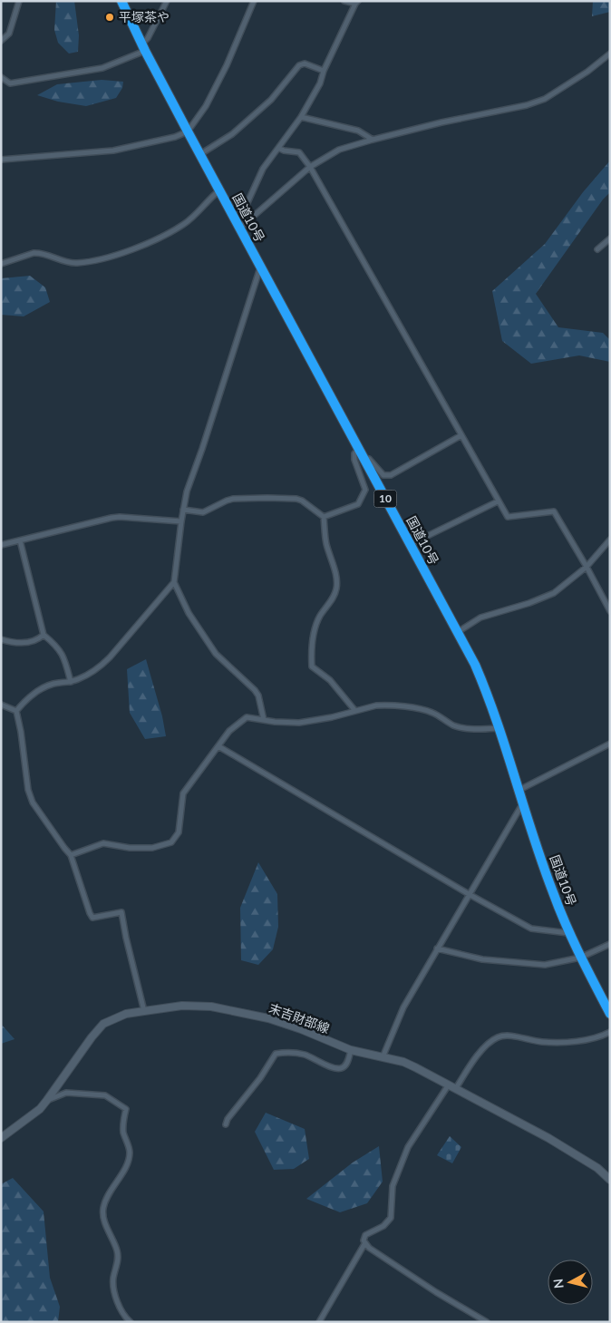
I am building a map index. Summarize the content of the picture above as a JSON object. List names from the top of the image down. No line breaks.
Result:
{"streets":{"highway":["国道10号","10"],"main road":["末吉財部線"]},"places":["平塚茶や"],"north":"left"}
